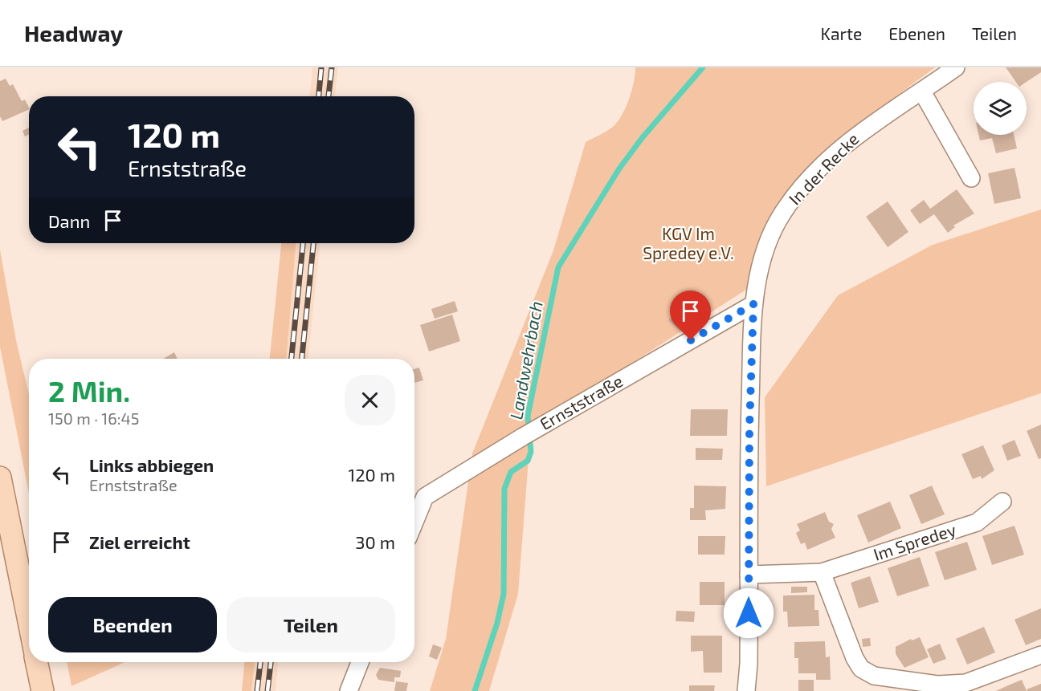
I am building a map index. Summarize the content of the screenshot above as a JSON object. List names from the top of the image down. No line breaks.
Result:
{"streets":{"street":["In der Recke","Ernststraße","Im Spredey"]},"crossings":[["In der Recke","Ernststraße"],["In der Recke","Im Spredey"]],"water":["Landwehrbach"],"parks":["KGV Im Spredey e.V."],"page":{"header":"Headway","nav":["Karte","Ebenen","Teilen"],"turn":["120 m","Ernststraße"],"then":"Dann","heading":["2 Min.","150 m · 16:45"],"list":[{"name":"Links abbiegen","note":"Ernststraße","value":"120 m"},{"name":"Ziel erreicht","value":"30 m"}],"buttons":["Beenden","Teilen"]}}
